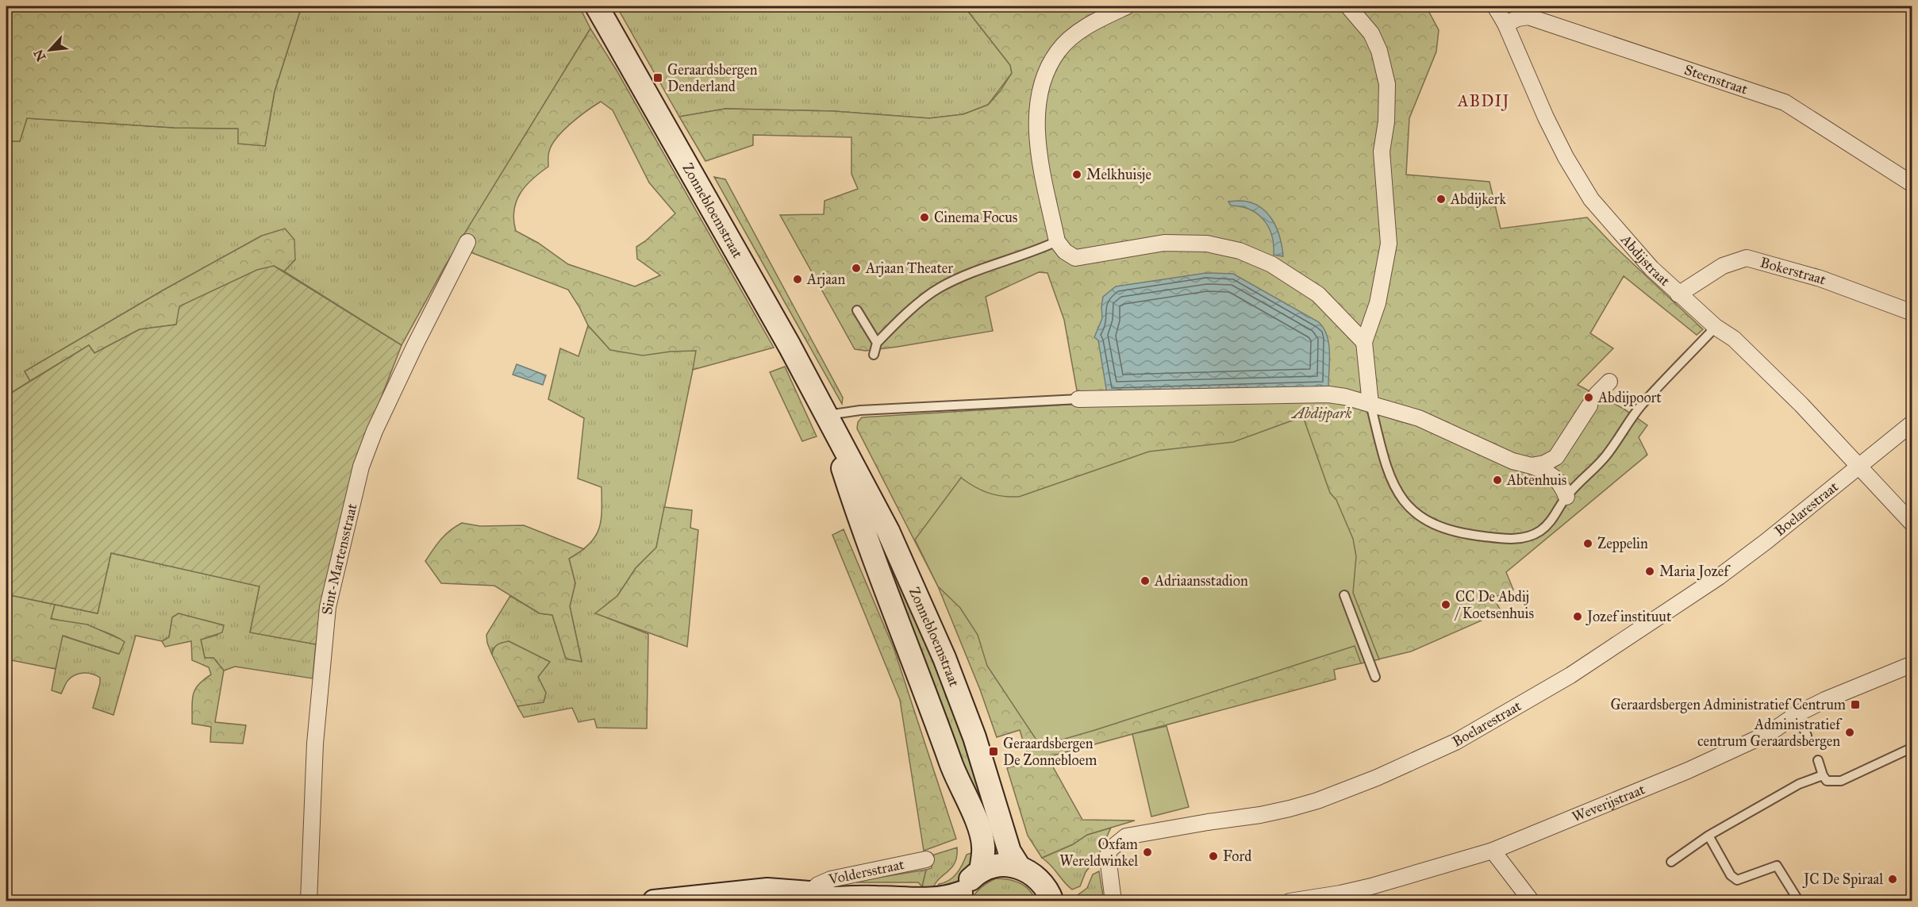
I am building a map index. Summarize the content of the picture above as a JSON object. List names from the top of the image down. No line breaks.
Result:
{"streets":{"main road":["Zonnebloemstraat","Voldersstraat"],"street":["Steenstraat","Abdijstraat","Bokerstraat","Boelarestraat","Sint-Martensstraat","Weverijstraat"]},"crossings":[["Steenstraat","Abdijstraat"],["Abdijstraat","Bokerstraat"],["Abdijstraat","Boelarestraat"]],"districts":["ABDIJ"],"parks":["Abdijpark"],"places":{"transit":["Geraardsbergen Denderland","Geraardsbergen Administratief Centrum","Geraardsbergen De Zonnebloem"],"other":["Melkhuisje","Abdijkerk","Cinema Focus","Arjaan Theater","Arjaan","Abdijpoort","Abtenhuis","Zeppelin","Maria Jozef","Adriaansstadion","CC De Abdij / Koetsenhuis","Jozef instituut","Administratief centrum Geraardsbergen","Oxfam Wereldwinkel","Ford","JC De Spiraal"]},"north":"bottom left"}
